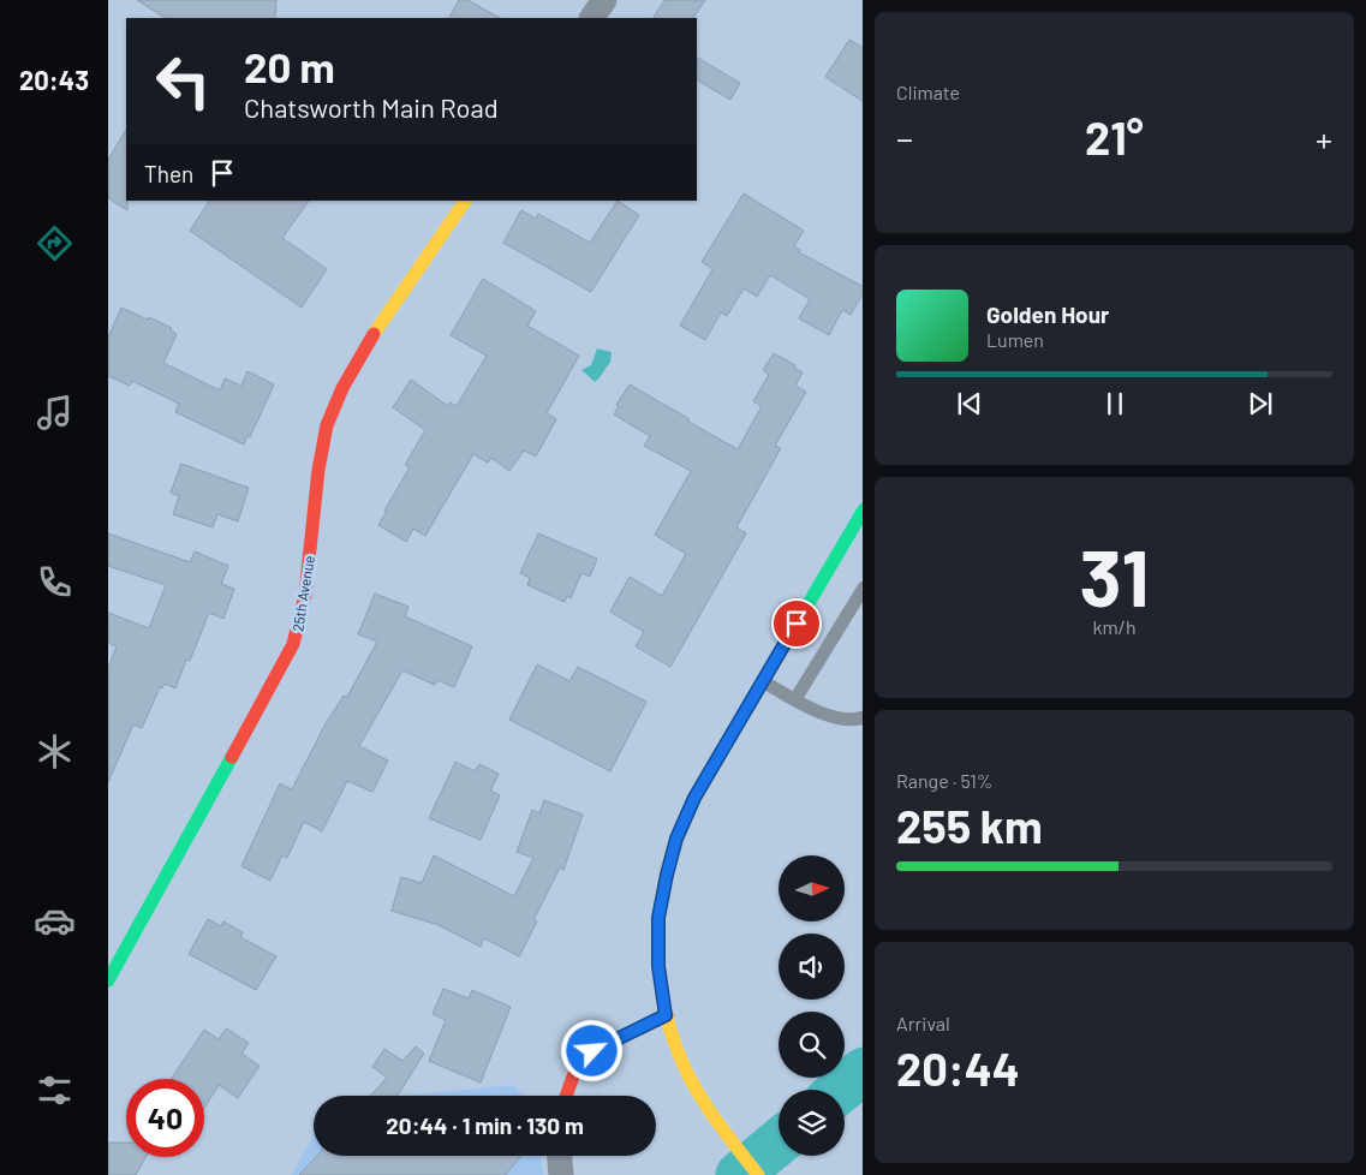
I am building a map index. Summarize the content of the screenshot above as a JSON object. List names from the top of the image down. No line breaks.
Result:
{"streets":{"street":["25th Avenue"]},"north":"right","page":{"tabs":"20:43","tile":["Climate",["31","km/h"],["Range · 51%","255 km"],["Arrival","20:44"]],"turn":["20 m","Chatsworth Main Road"],"heat":["−","21°","+"],"then":"Then","song":["Golden Hour","Lumen"],"limit":"40","trip":"20:44 · 1 min · 130 m"}}
